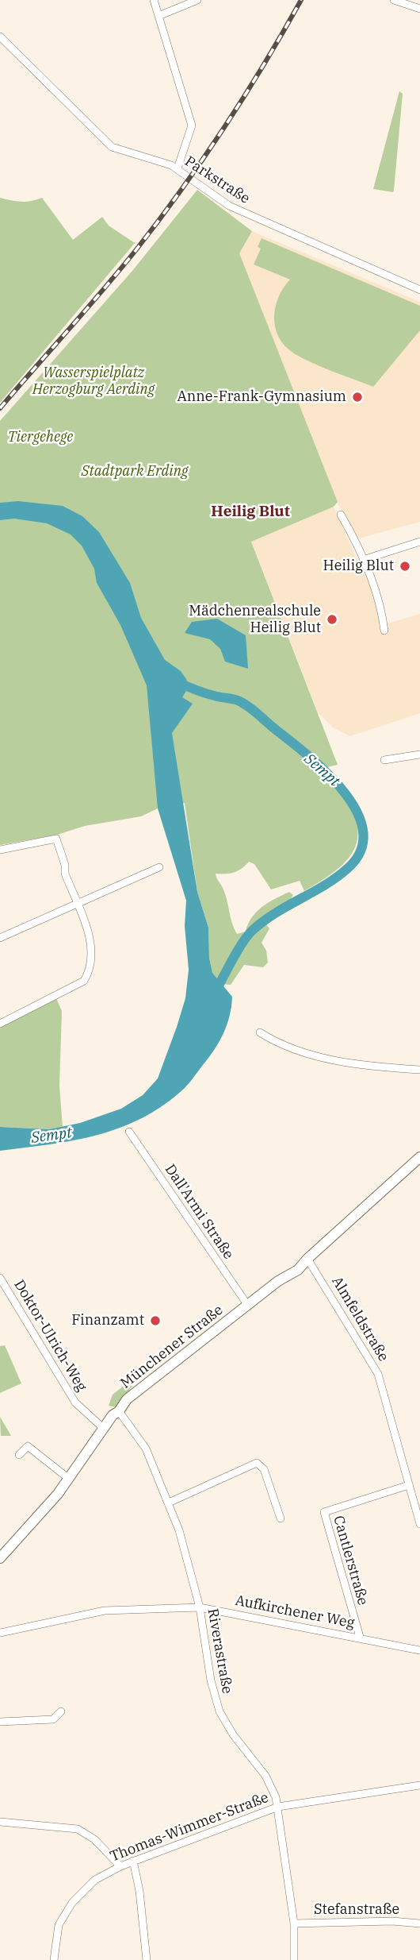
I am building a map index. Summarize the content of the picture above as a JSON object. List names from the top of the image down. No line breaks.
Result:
{"streets":{"street":["Parkstraße","Dall'Armi Straße","Almfeldstraße","Doktor-Ulrich-Weg","Münchener Straße","Cantlerstraße","Aufkirchener Weg","Riverastraße","Thomas-Wimmer-Straße","Stefanstraße"]},"crossings":[["Dall'Armi Straße","Münchener Straße"],["Almfeldstraße","Münchener Straße"],["Almfeldstraße","Cantlerstraße"],["Doktor-Ulrich-Weg","Münchener Straße"],["Münchener Straße","Riverastraße"],["Cantlerstraße","Aufkirchener Weg"],["Aufkirchener Weg","Riverastraße"],["Riverastraße","Thomas-Wimmer-Straße"],["Riverastraße","Stefanstraße"]],"districts":["Heilig Blut"],"water":["Sempt"],"parks":["Wasserspielplatz Herzogburg Aerding","Tiergehege","Stadtpark Erding"],"places":["Anne-Frank-Gymnasium","Heilig Blut","Mädchenrealschule Heilig Blut","Finanzamt"]}
